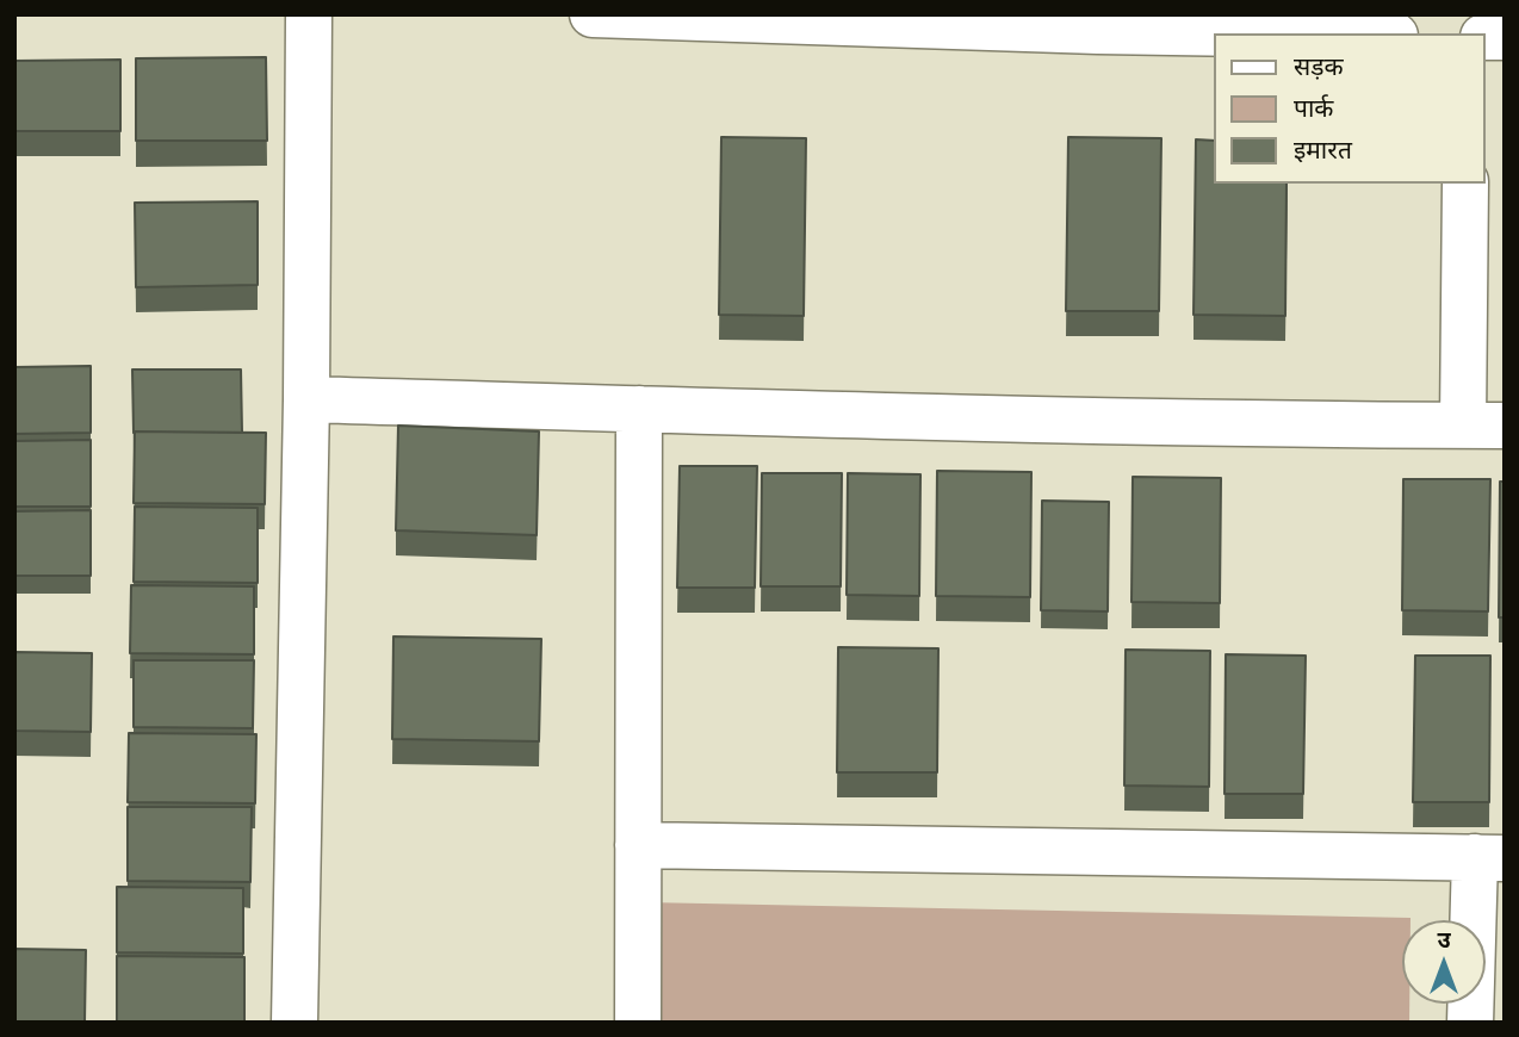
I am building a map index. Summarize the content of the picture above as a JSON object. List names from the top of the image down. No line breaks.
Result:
{"legend":["सड़क","पार्क","इमारत"],"north":"top"}
